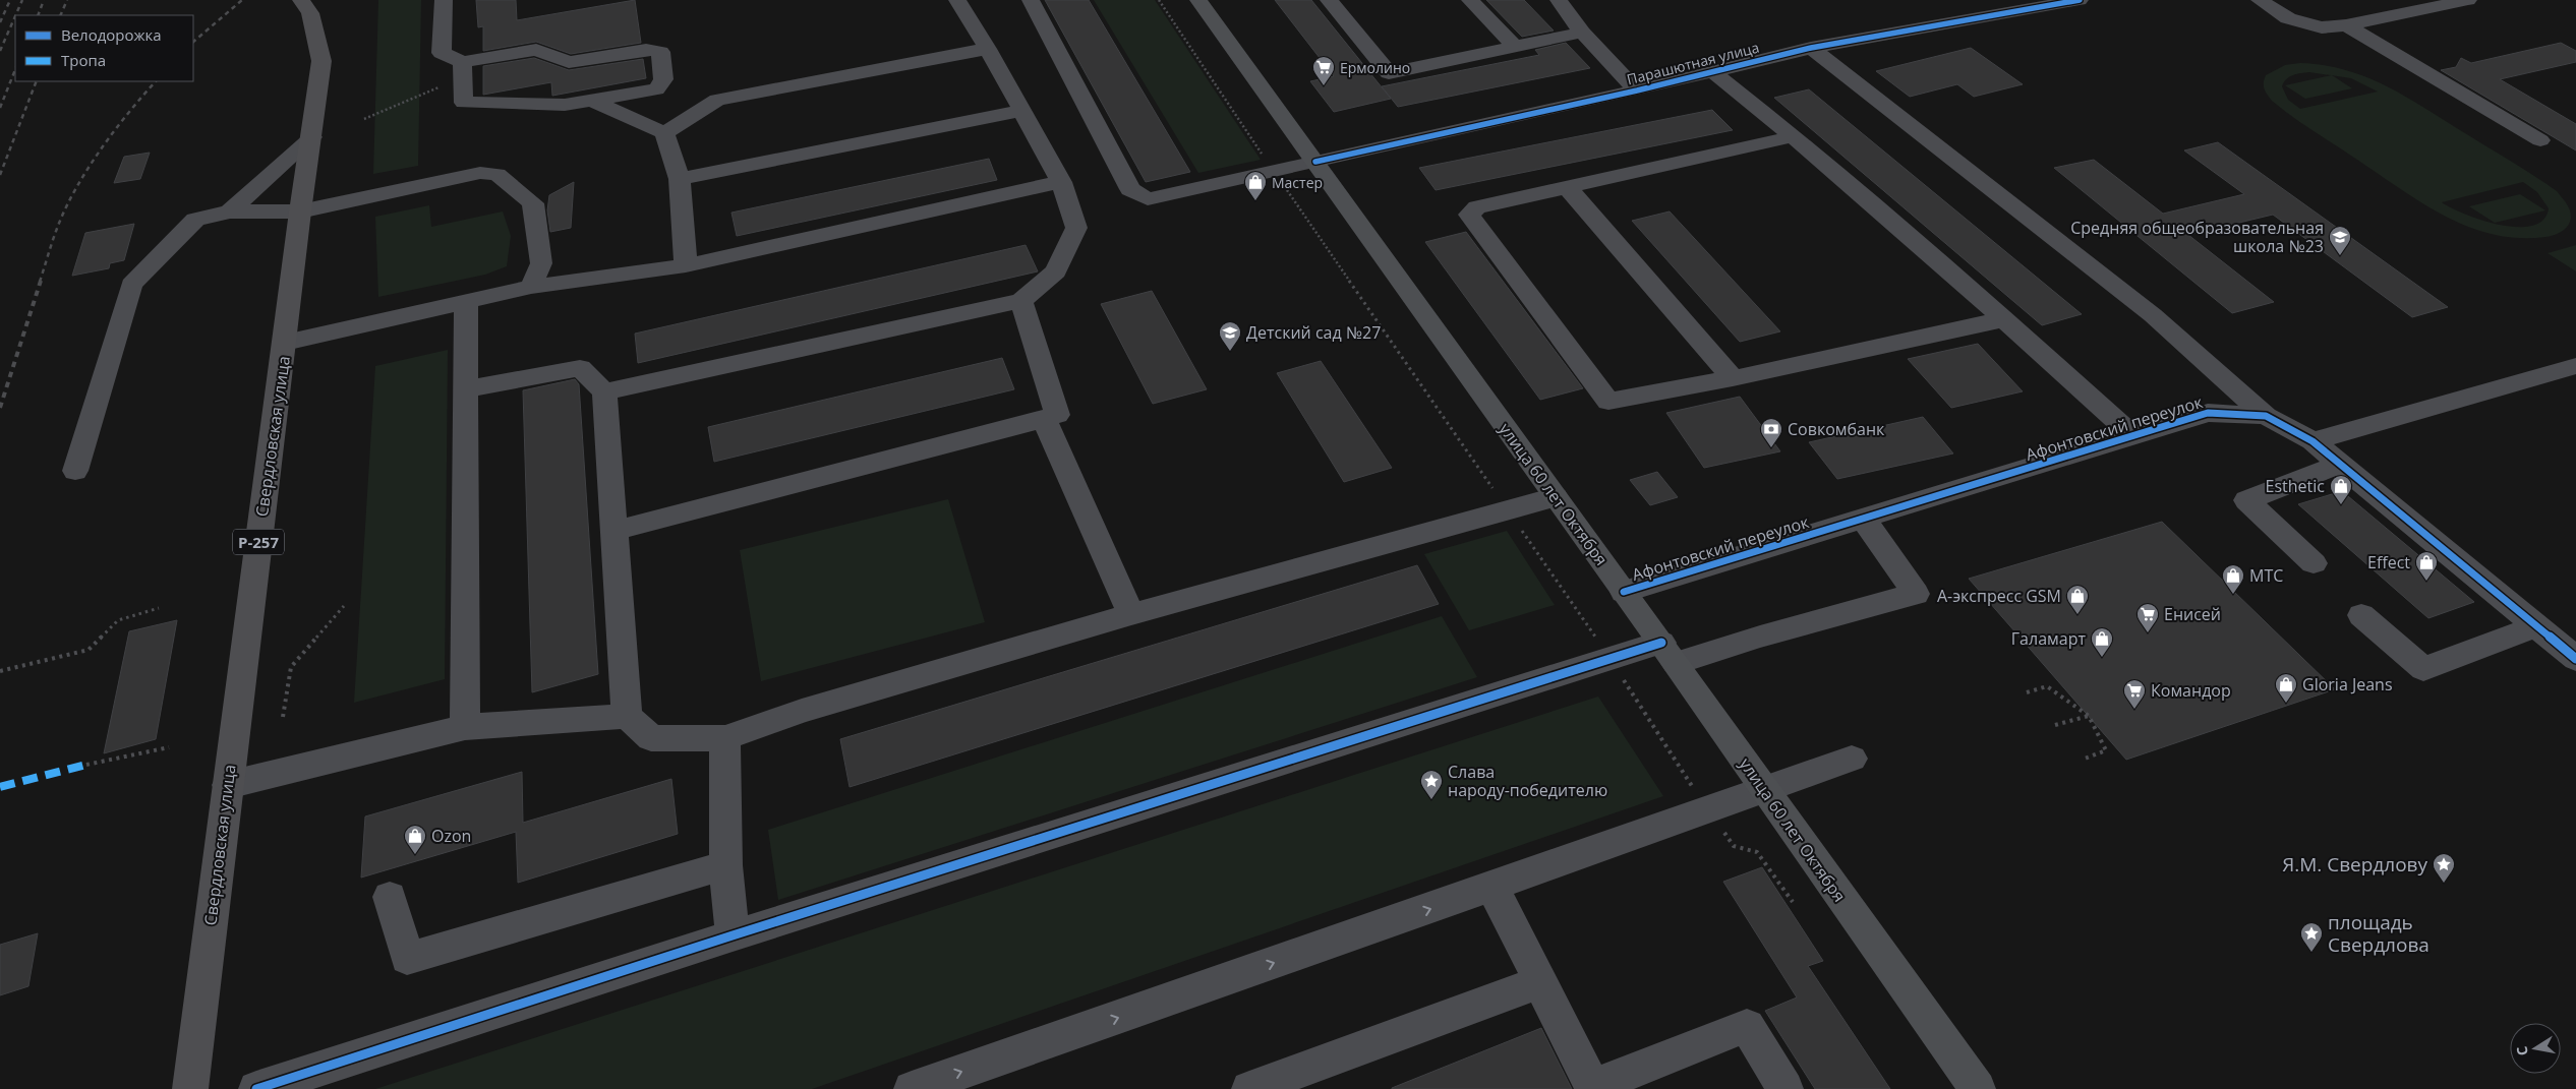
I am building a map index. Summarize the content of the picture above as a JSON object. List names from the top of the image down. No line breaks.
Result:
{"streets":{"highway":["Свердловская улица","Р-257"],"main road":["улица 60 лет Октября"],"street":["Парашютная улица","Афонтовский переулок"]},"crossings":[["Парашютная улица","Афонтовский переулок"],["Парашютная улица","улица 60 лет Октября"],["Афонтовский переулок","улица 60 лет Октября"]],"places":{"supermarket":["Ермолино","Енисей","Командор"],"shop":["Мастер","Esthetic","Effect","МТС","А-экспресс GSM","Галамарт","Gloria Jeans","Ozon"],"school or university":["Средняя общеобразовательная школа №23","Детский сад №27"],"bank":["Совкомбанк"],"place":["Слава народу-победителю","Я.М. Свердлову","площадь Свердлова"]},"legend":["Велодорожка","Тропа"],"north":"left"}
